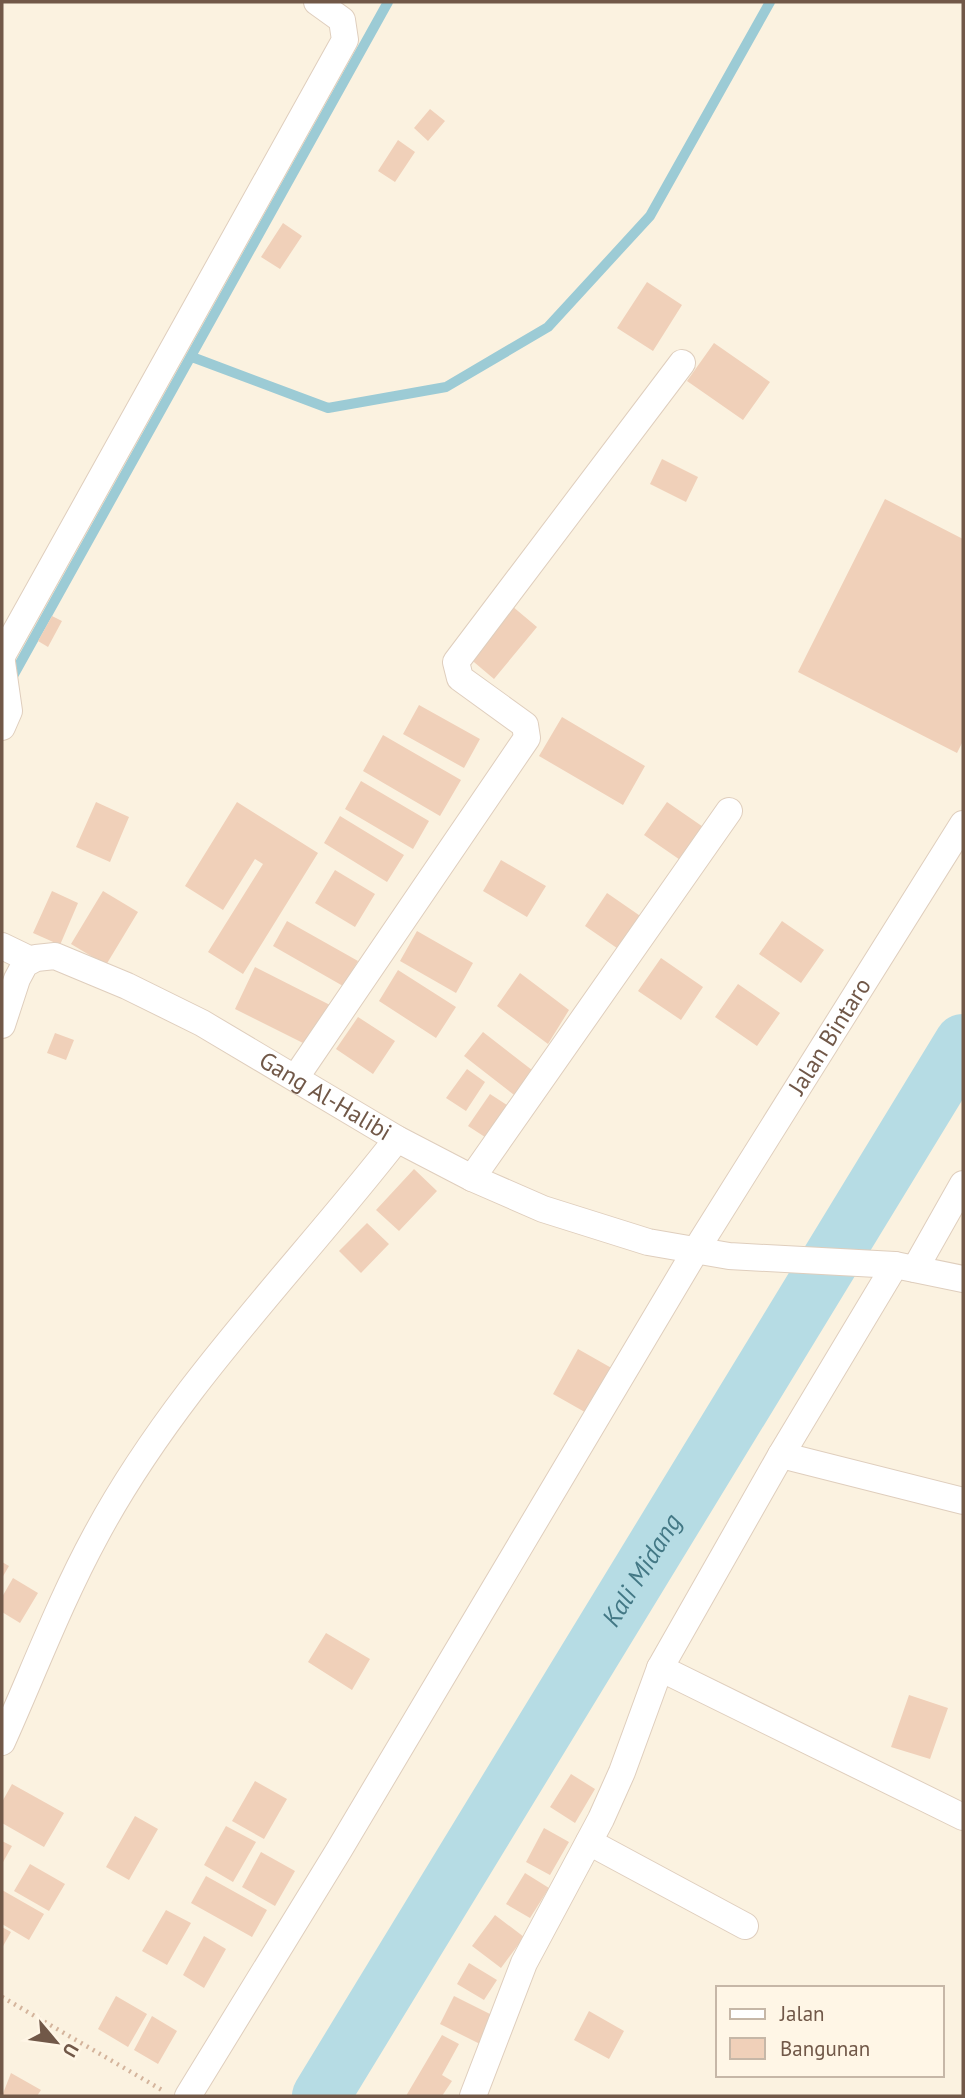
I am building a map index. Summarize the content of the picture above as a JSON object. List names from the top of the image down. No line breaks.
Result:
{"streets":{"street":["Jalan Bintaro","Gang Al-Halibi"]},"crossings":[["Jalan Bintaro","Gang Al-Halibi"]],"water":["Kali Midang"],"legend":["Jalan","Bangunan"],"north":"bottom right"}
